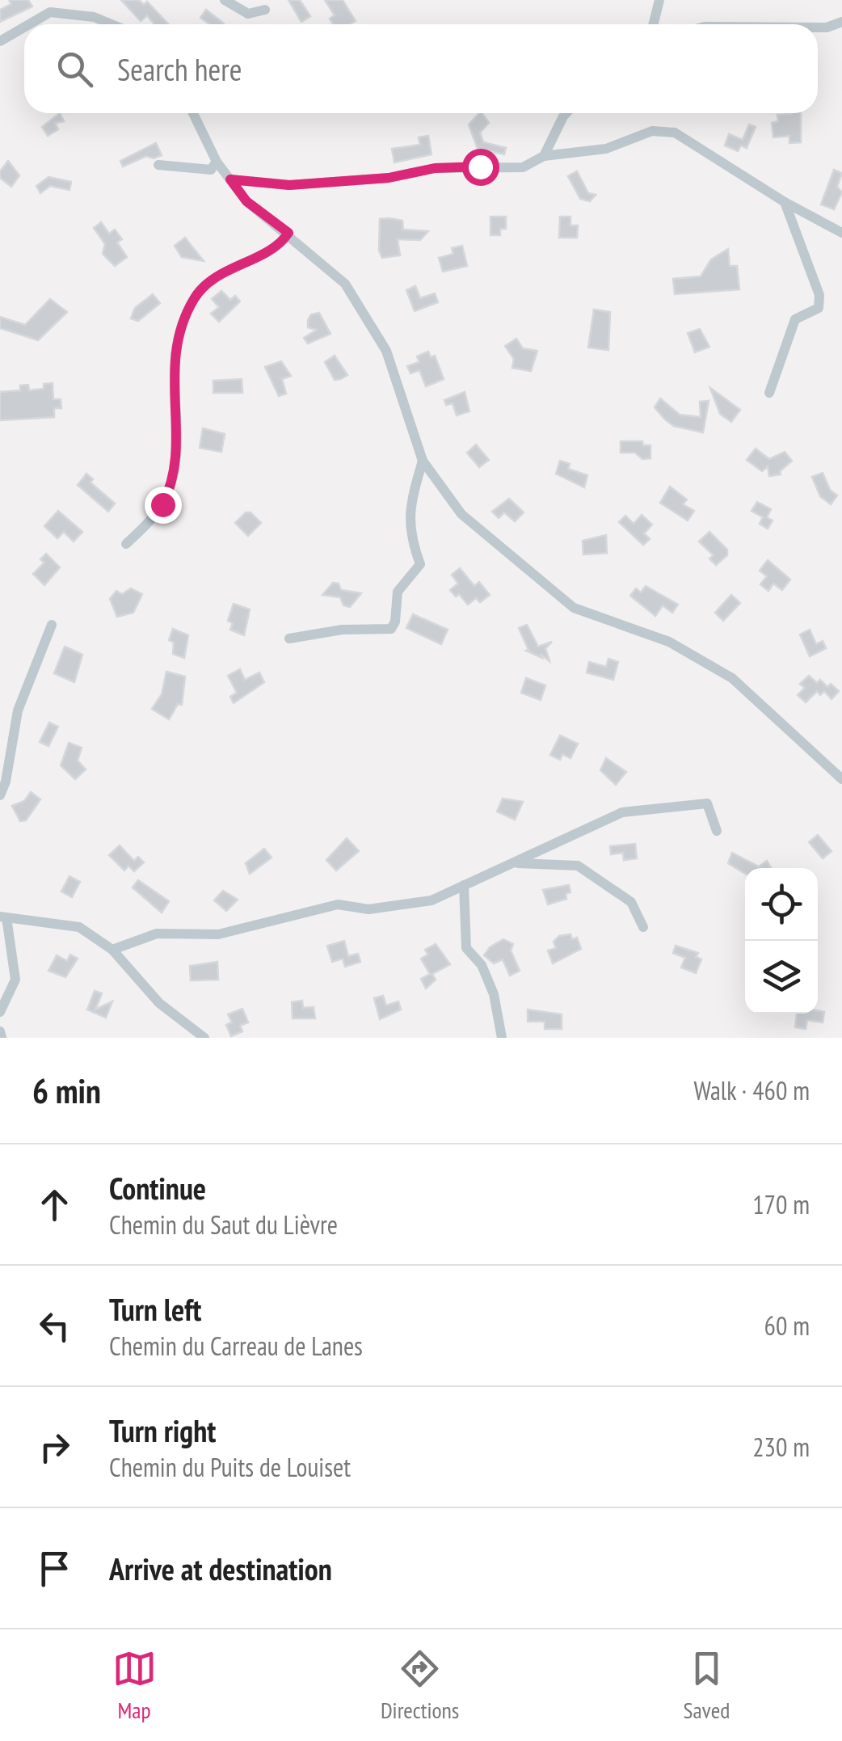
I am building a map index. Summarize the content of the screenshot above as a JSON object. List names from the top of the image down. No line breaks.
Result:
{"page":{"search":"Search here","heading":["6 min","Walk · 460 m"],"list":[["Continue","Chemin du Saut du Lièvre","170 m"],["Turn left","Chemin du Carreau de Lanes","60 m"],["Turn right","Chemin du Puits de Louiset","230 m"],"Arrive at destination"],"nav":["Map","Directions","Saved"]}}
